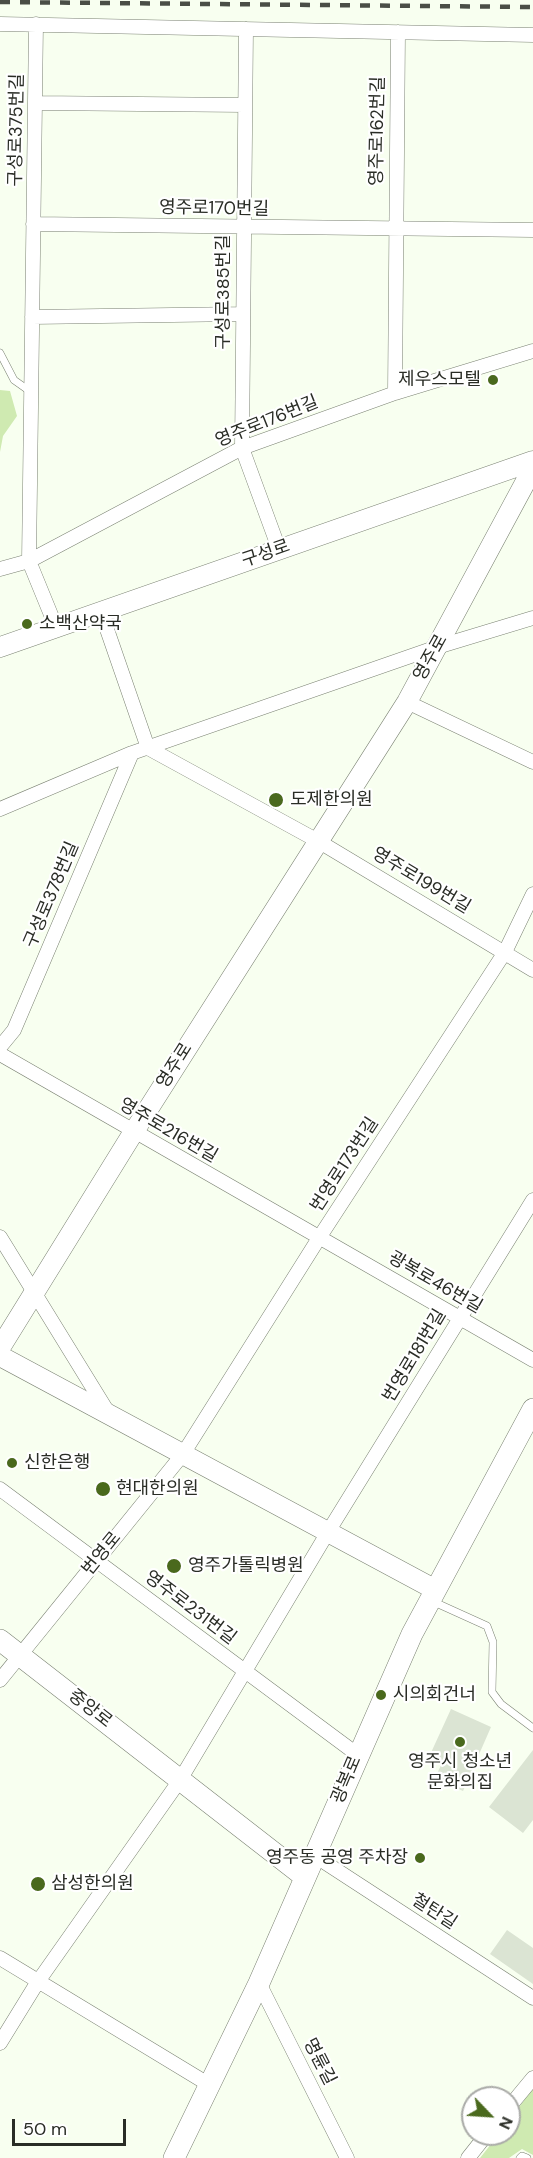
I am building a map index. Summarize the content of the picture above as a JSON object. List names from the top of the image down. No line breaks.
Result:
{"streets":{"main road":["중앙로","광복로"],"street":["구성로375번길","영주로162번길","영주로170번길","구성로385번길","영주로176번길","구성로","영주로","영주로199번길","구성로378번길","영주로216번길","번영로173번길","광복로46번길","번영로181번길","번영로","영주로231번길","철탄길","명륜길"]},"crossings":[["구성로375번길","영주로170번길"],["구성로375번길","영주로176번길"],["구성로375번길","구성로"],["영주로162번길","영주로170번길"],["영주로170번길","구성로385번길"],["구성로385번길","영주로176번길"],["구성로385번길","구성로"],["영주로","영주로199번길"],["영주로","영주로216번길"],["영주로199번길","번영로173번길"],["영주로216번길","번영로173번길"],["영주로216번길","광복로46번길"],["번영로173번길","광복로46번길"],["번영로173번길","번영로"],["광복로46번길","번영로181번길"],["번영로","영주로231번길"],["번영로","중앙로"],["영주로231번길","광복로"],["중앙로","광복로"],["광복로","철탄길"],["광복로","명륜길"]],"places":["제우스모텔","소백산약국","도제한의원","신한은행","현대한의원","영주가톨릭병원","시의회건너","영주시 청소년 문화의집","영주동 공영 주차장","삼성한의원"],"scale_bar":"50 m","north":"bottom right"}
